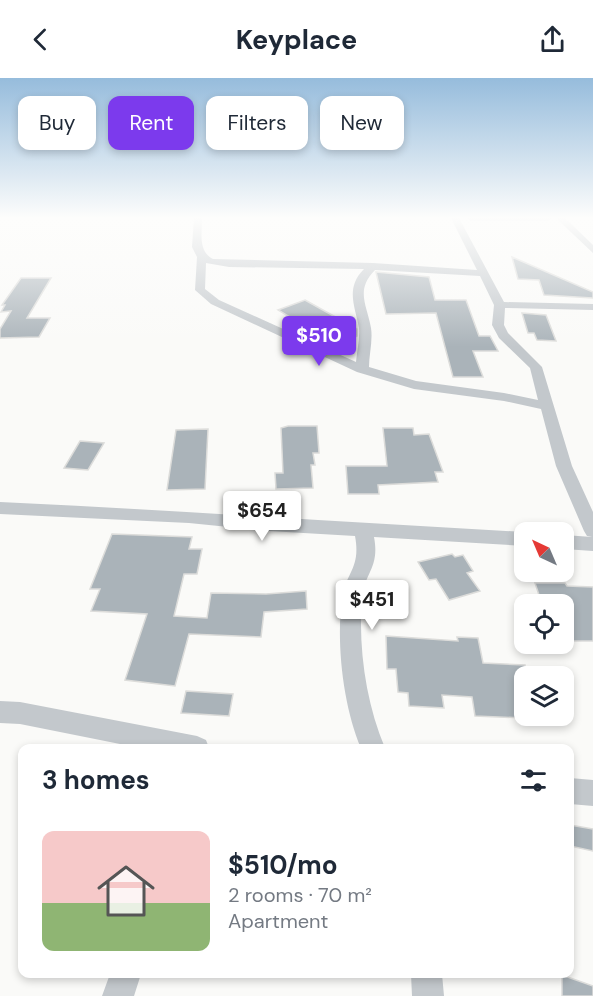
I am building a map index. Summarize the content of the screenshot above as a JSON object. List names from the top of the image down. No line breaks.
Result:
{"north":"top left","page":{"header":"Keyplace","chip":["Buy","Rent","Filters","New"],"price":["$510","$654","$451"],"heading":"3 homes","list":[{"name":"$510/mo","note":"2 rooms · 70 m² · Apartment"}]}}
